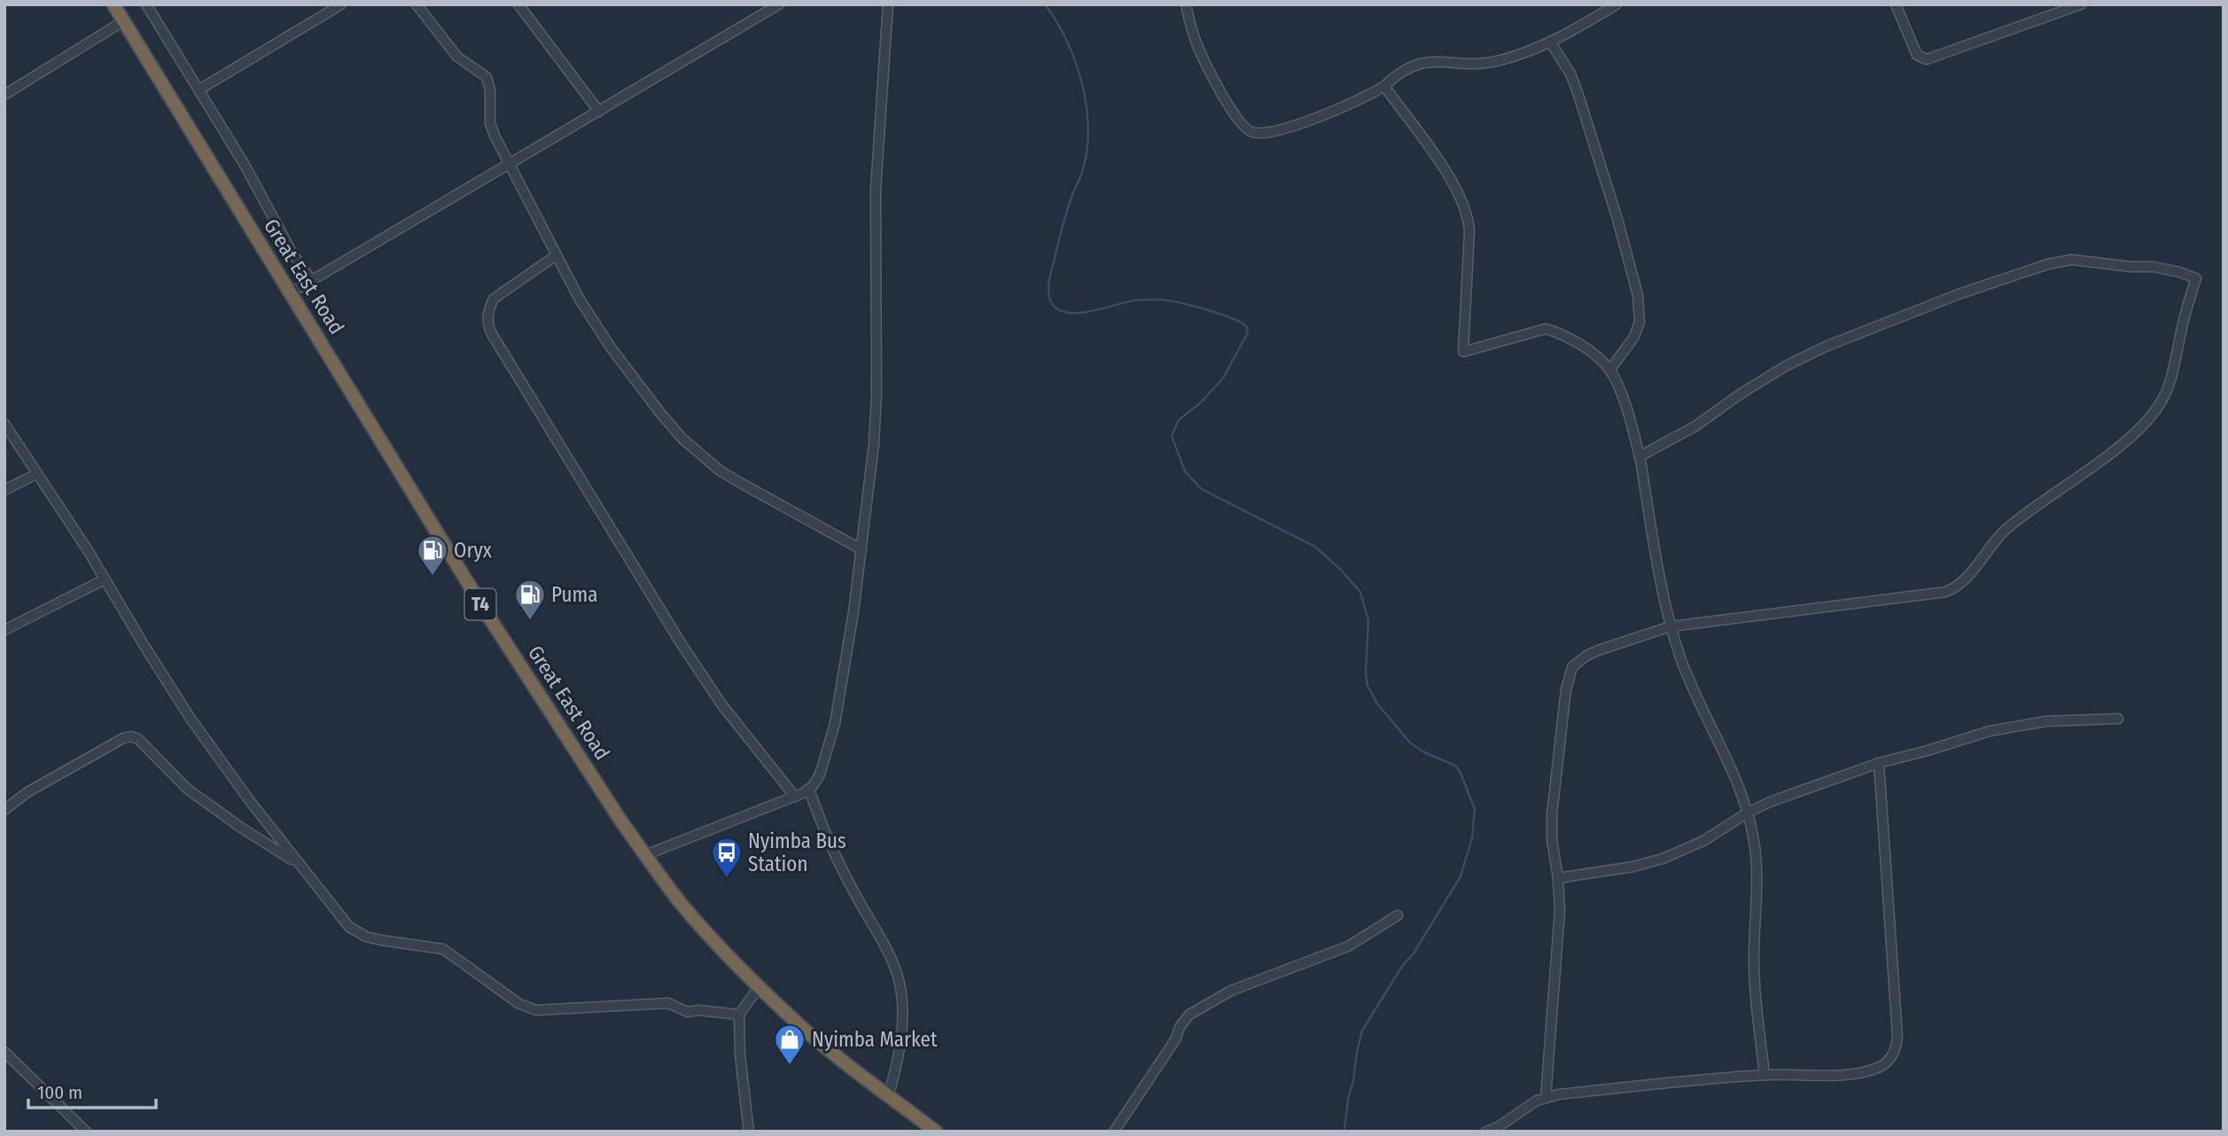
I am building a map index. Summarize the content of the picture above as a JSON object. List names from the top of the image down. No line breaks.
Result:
{"streets":{"highway":["Great East Road","T4"]},"places":{"fuel station":["Oryx","Puma"],"bus stop":["Nyimba Bus Station"],"shop":["Nyimba Market"]},"scale_bar":"100 m"}
